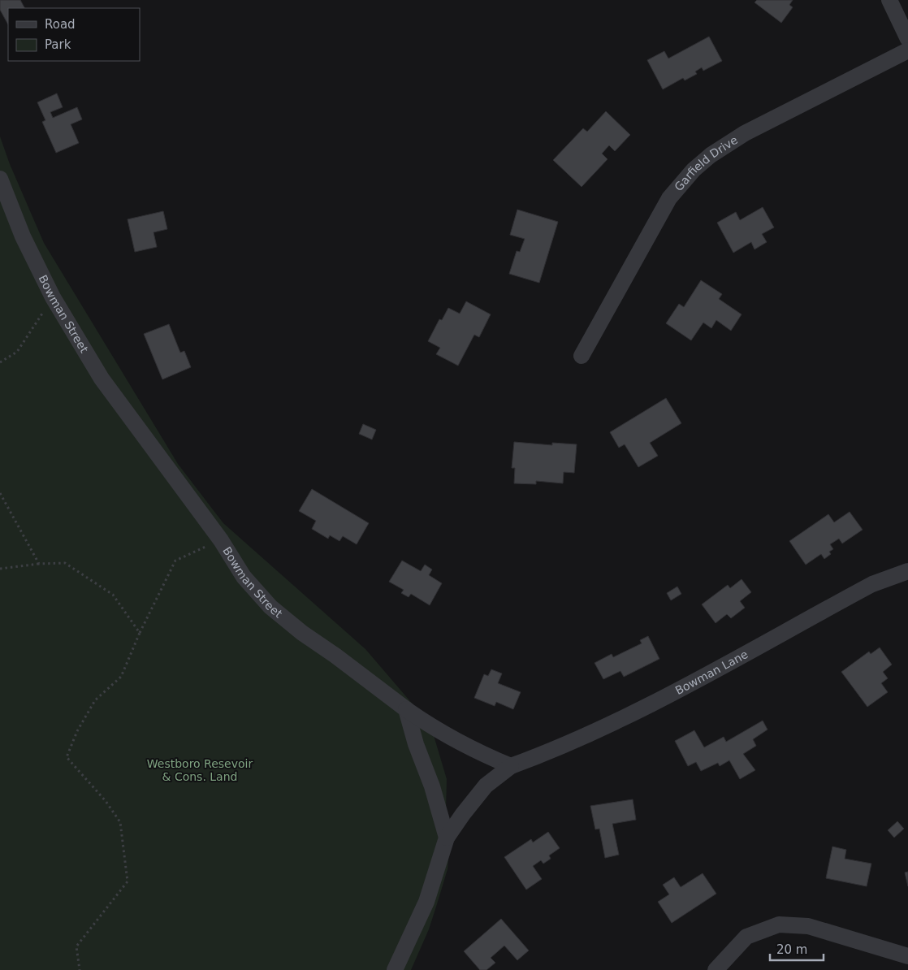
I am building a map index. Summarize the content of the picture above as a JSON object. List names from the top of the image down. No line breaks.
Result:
{"streets":{"street":["Garfield Drive","Bowman Street","Bowman Lane"]},"parks":["Westboro Resevoir & Cons. Land"],"legend":["Road","Park"],"scale_bar":"20 m"}
